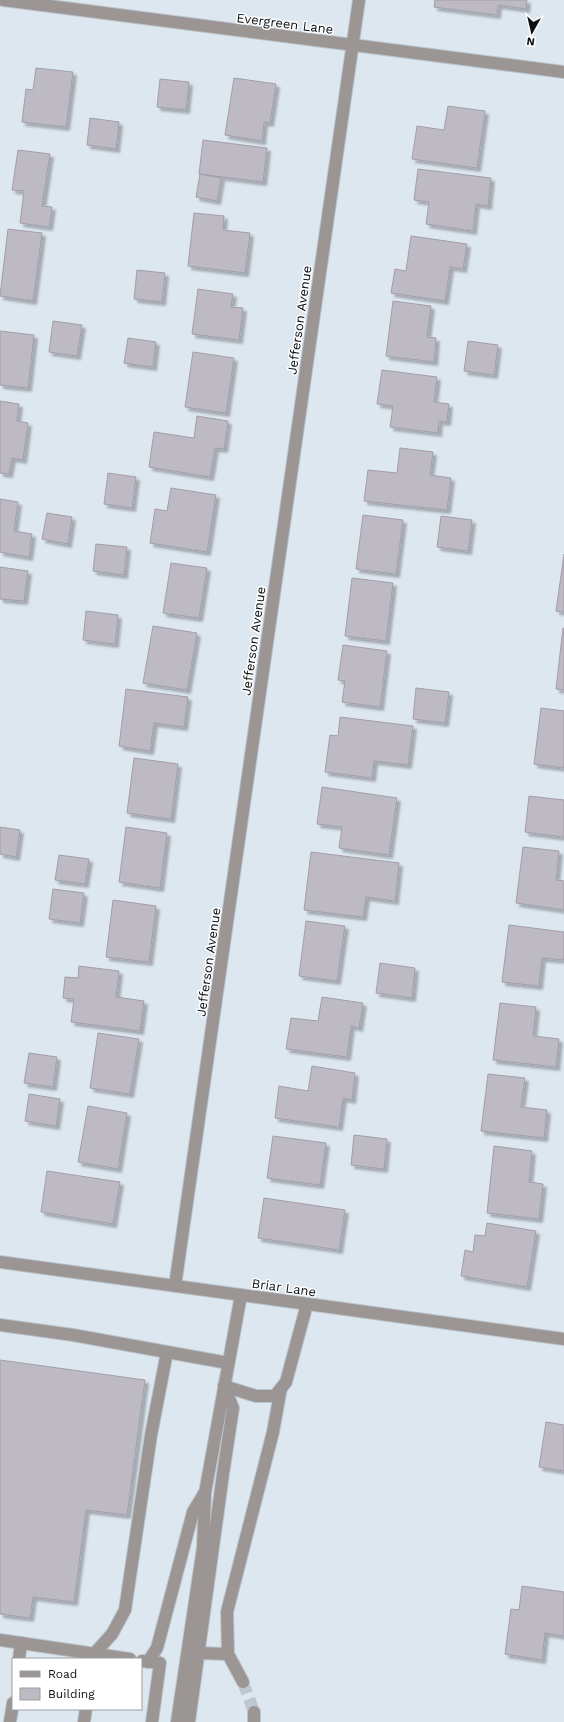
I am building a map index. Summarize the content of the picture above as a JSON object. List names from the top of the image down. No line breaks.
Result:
{"streets":{"street":["Evergreen Lane","Jefferson Avenue","Briar Lane"]},"crossings":[["Evergreen Lane","Jefferson Avenue"],["Jefferson Avenue","Briar Lane"]],"legend":["Road","Building"],"north":"bottom"}
